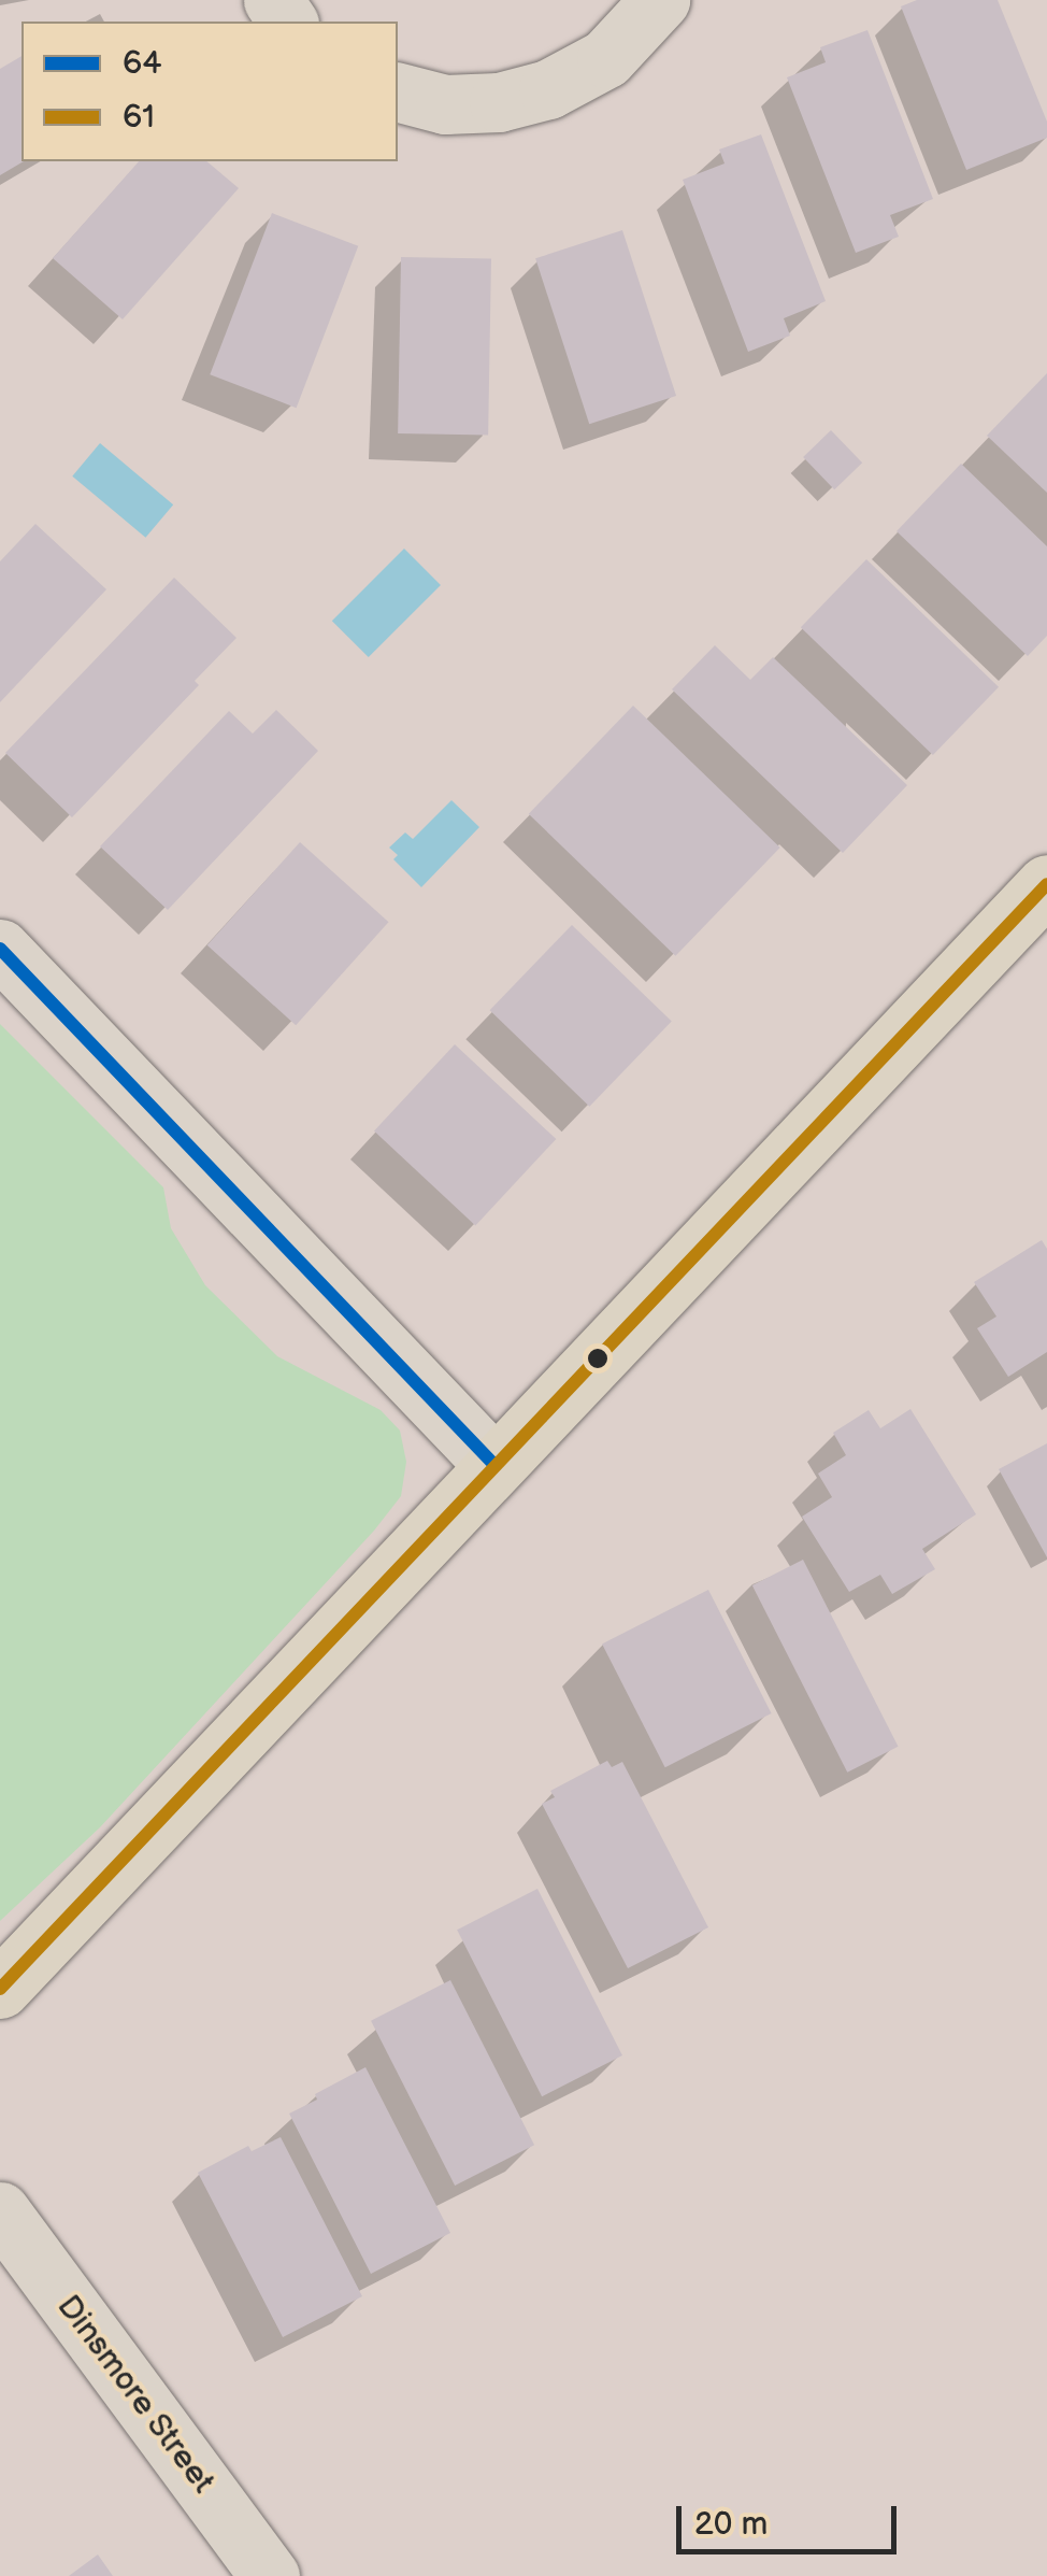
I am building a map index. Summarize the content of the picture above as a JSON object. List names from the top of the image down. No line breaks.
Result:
{"streets":{"street":["Dinsmore Street"]},"lines":["transit line 61","transit line 64"],"legend":["64","61"],"scale_bar":"20 m"}
